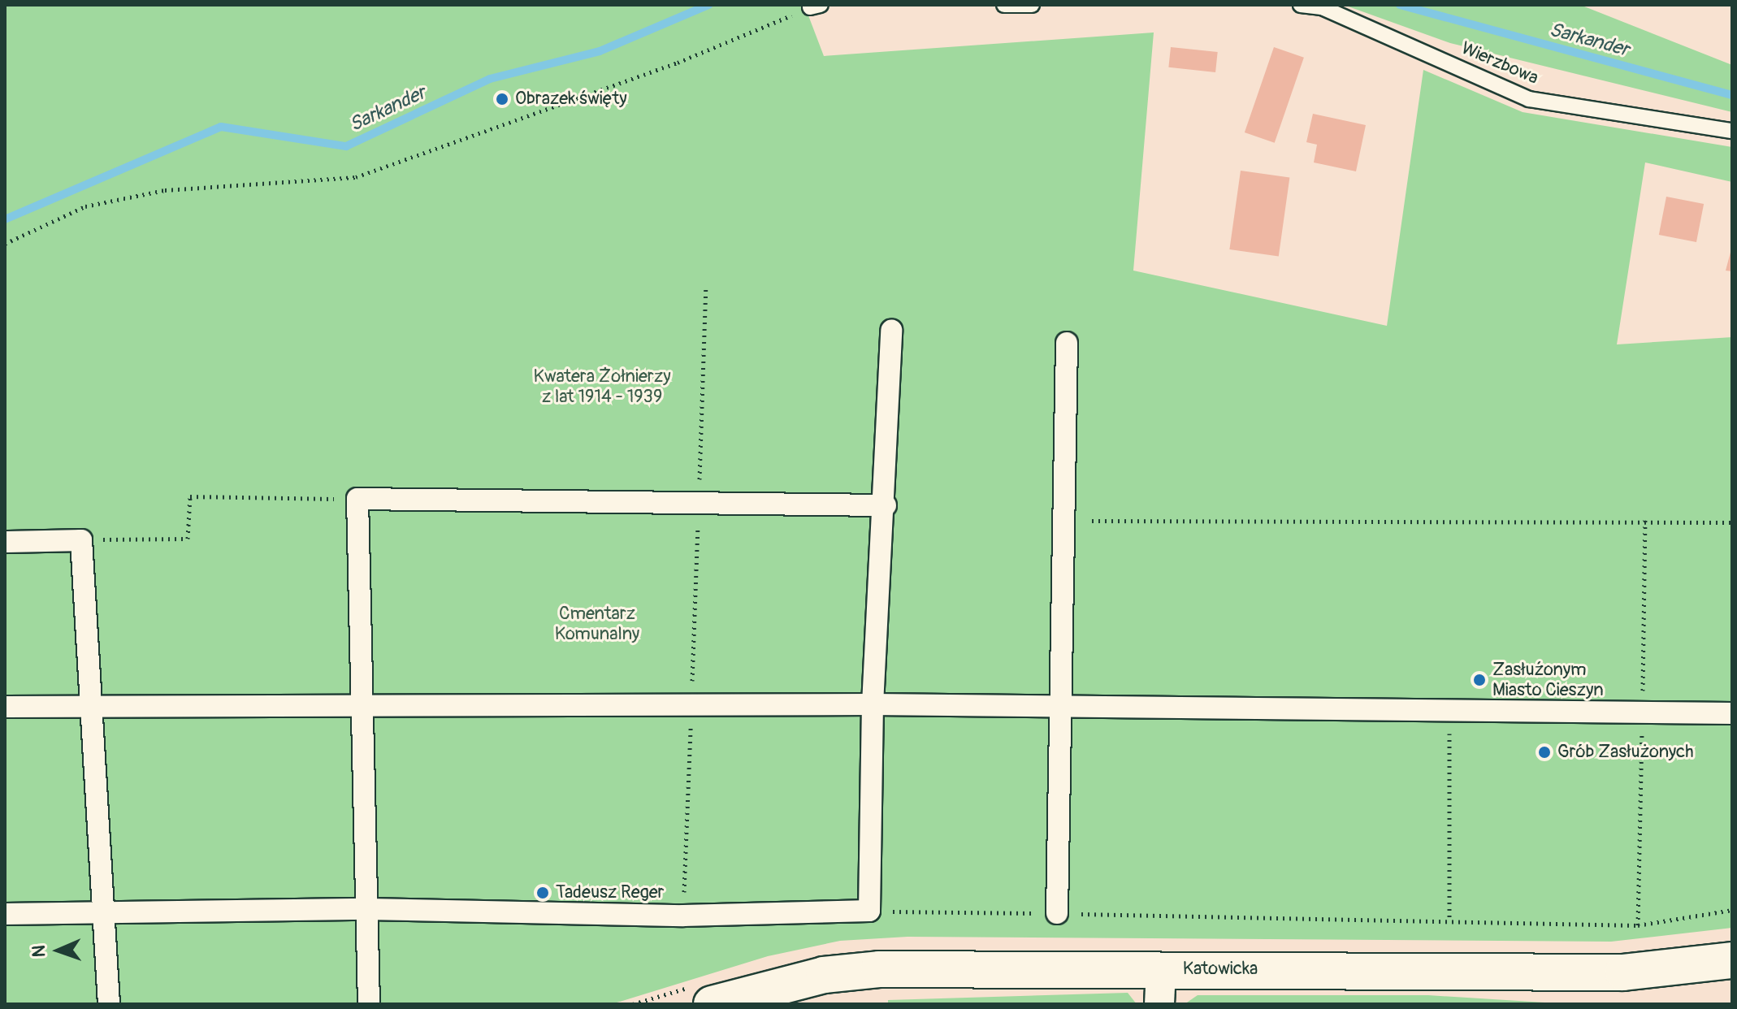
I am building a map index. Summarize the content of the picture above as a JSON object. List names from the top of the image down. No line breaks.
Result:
{"streets":{"street":["Katowicka"],"lane":["Wierzbowa"]},"water":["Sarkander"],"parks":["Kwatera Żołnierzy z lat 1914 - 1939","Cmentarz Komunalny"],"places":["Obrazek święty","Zasłuźonym Miasto Cieszyn","Grób Zasłużonych","Tadeusz Reger"],"north":"left"}
